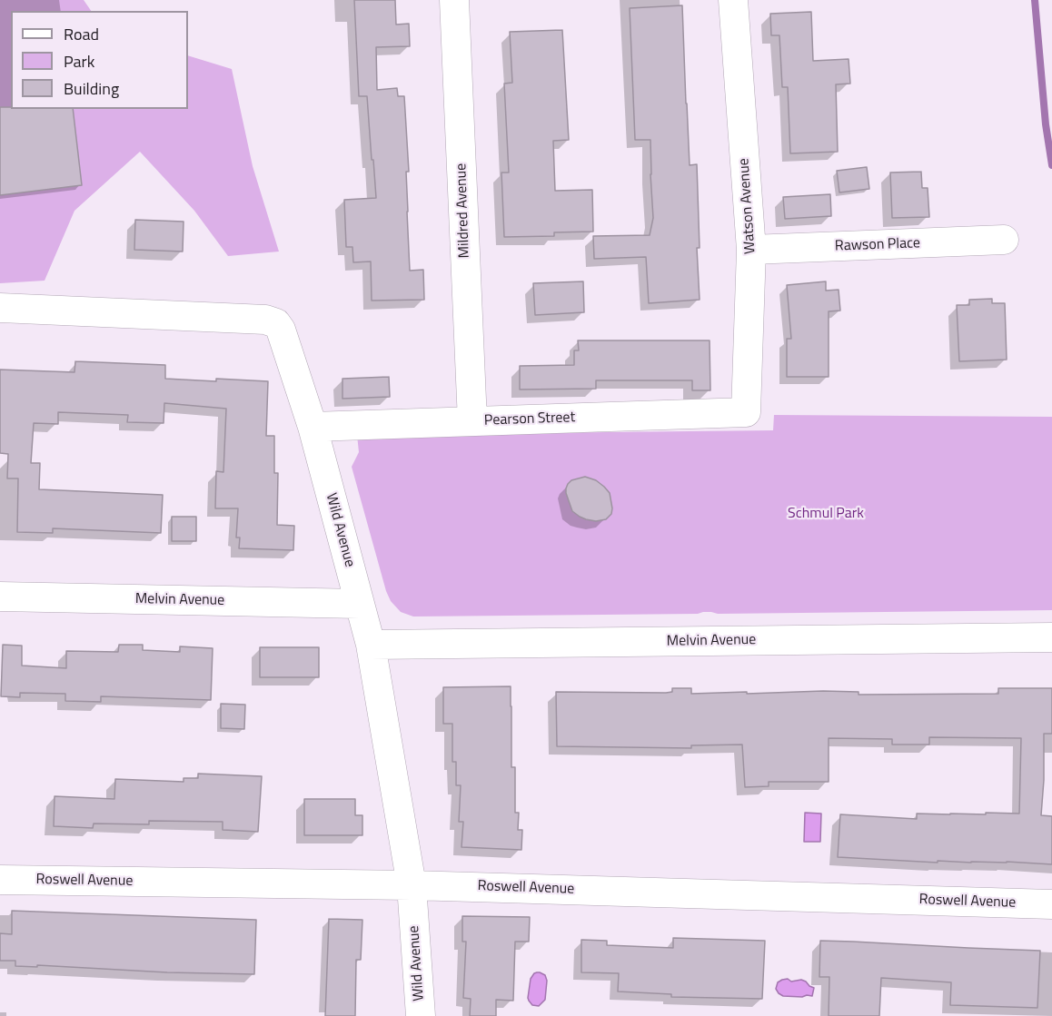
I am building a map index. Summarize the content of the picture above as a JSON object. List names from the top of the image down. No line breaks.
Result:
{"streets":{"street":["Watson Avenue","Mildred Avenue","Rawson Place","Pearson Street","Wild Avenue","Melvin Avenue","Roswell Avenue"]},"crossings":[["Watson Avenue","Rawson Place"],["Watson Avenue","Pearson Street"],["Mildred Avenue","Pearson Street"],["Pearson Street","Wild Avenue"],["Wild Avenue","Melvin Avenue"],["Wild Avenue","Roswell Avenue"]],"parks":["Schmul Park"],"legend":["Road","Park","Building"]}
